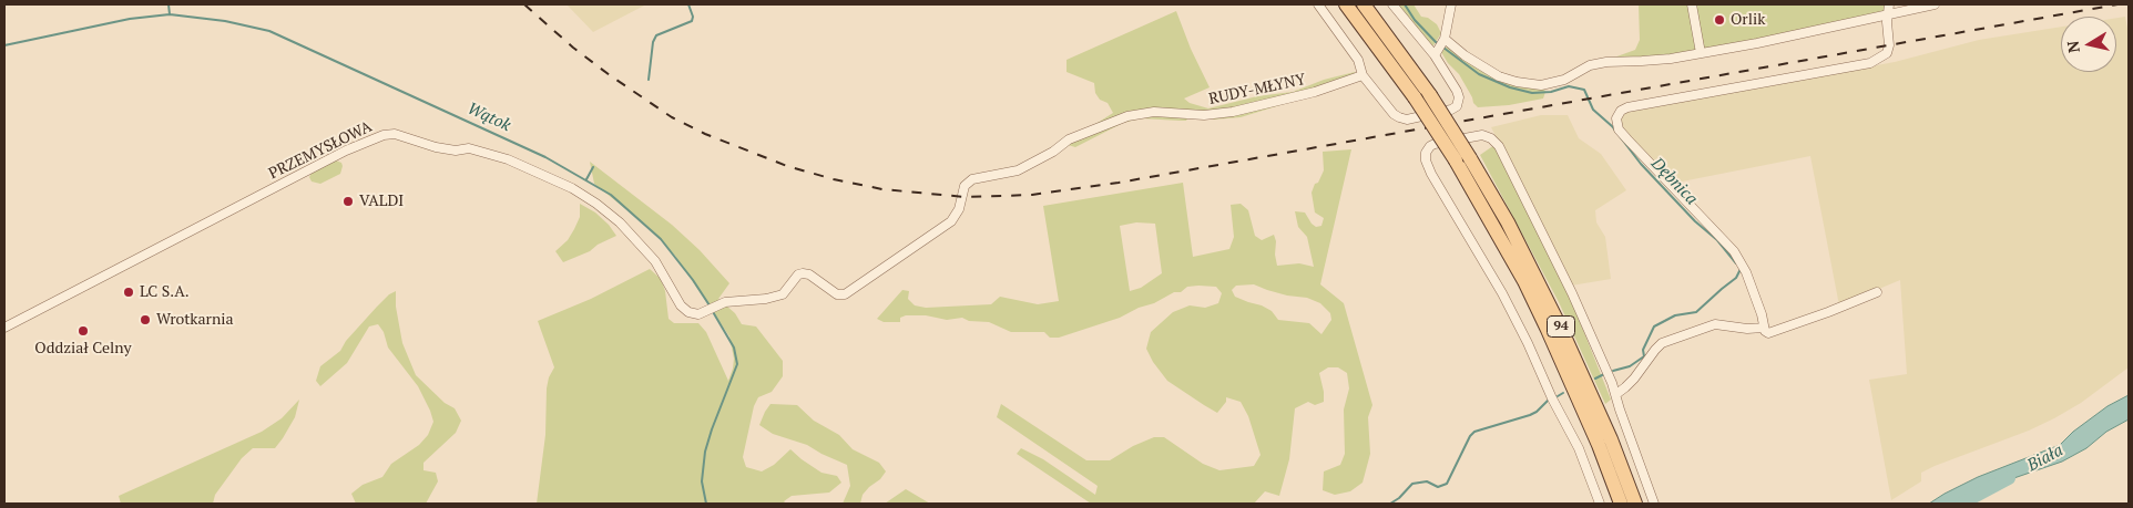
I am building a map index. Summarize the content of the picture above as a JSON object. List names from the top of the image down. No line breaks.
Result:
{"streets":{"main road":["94"],"street":["RUDY-MŁYNY","PRZEMYSŁOWA"]},"crossings":[["RUDY-MŁYNY","PRZEMYSŁOWA"]],"water":["Wątok","Dębnica","Biała"],"places":["Orlik","VALDI","LC S.A.","Wrotkarnia","Oddział Celny"],"north":"left"}
